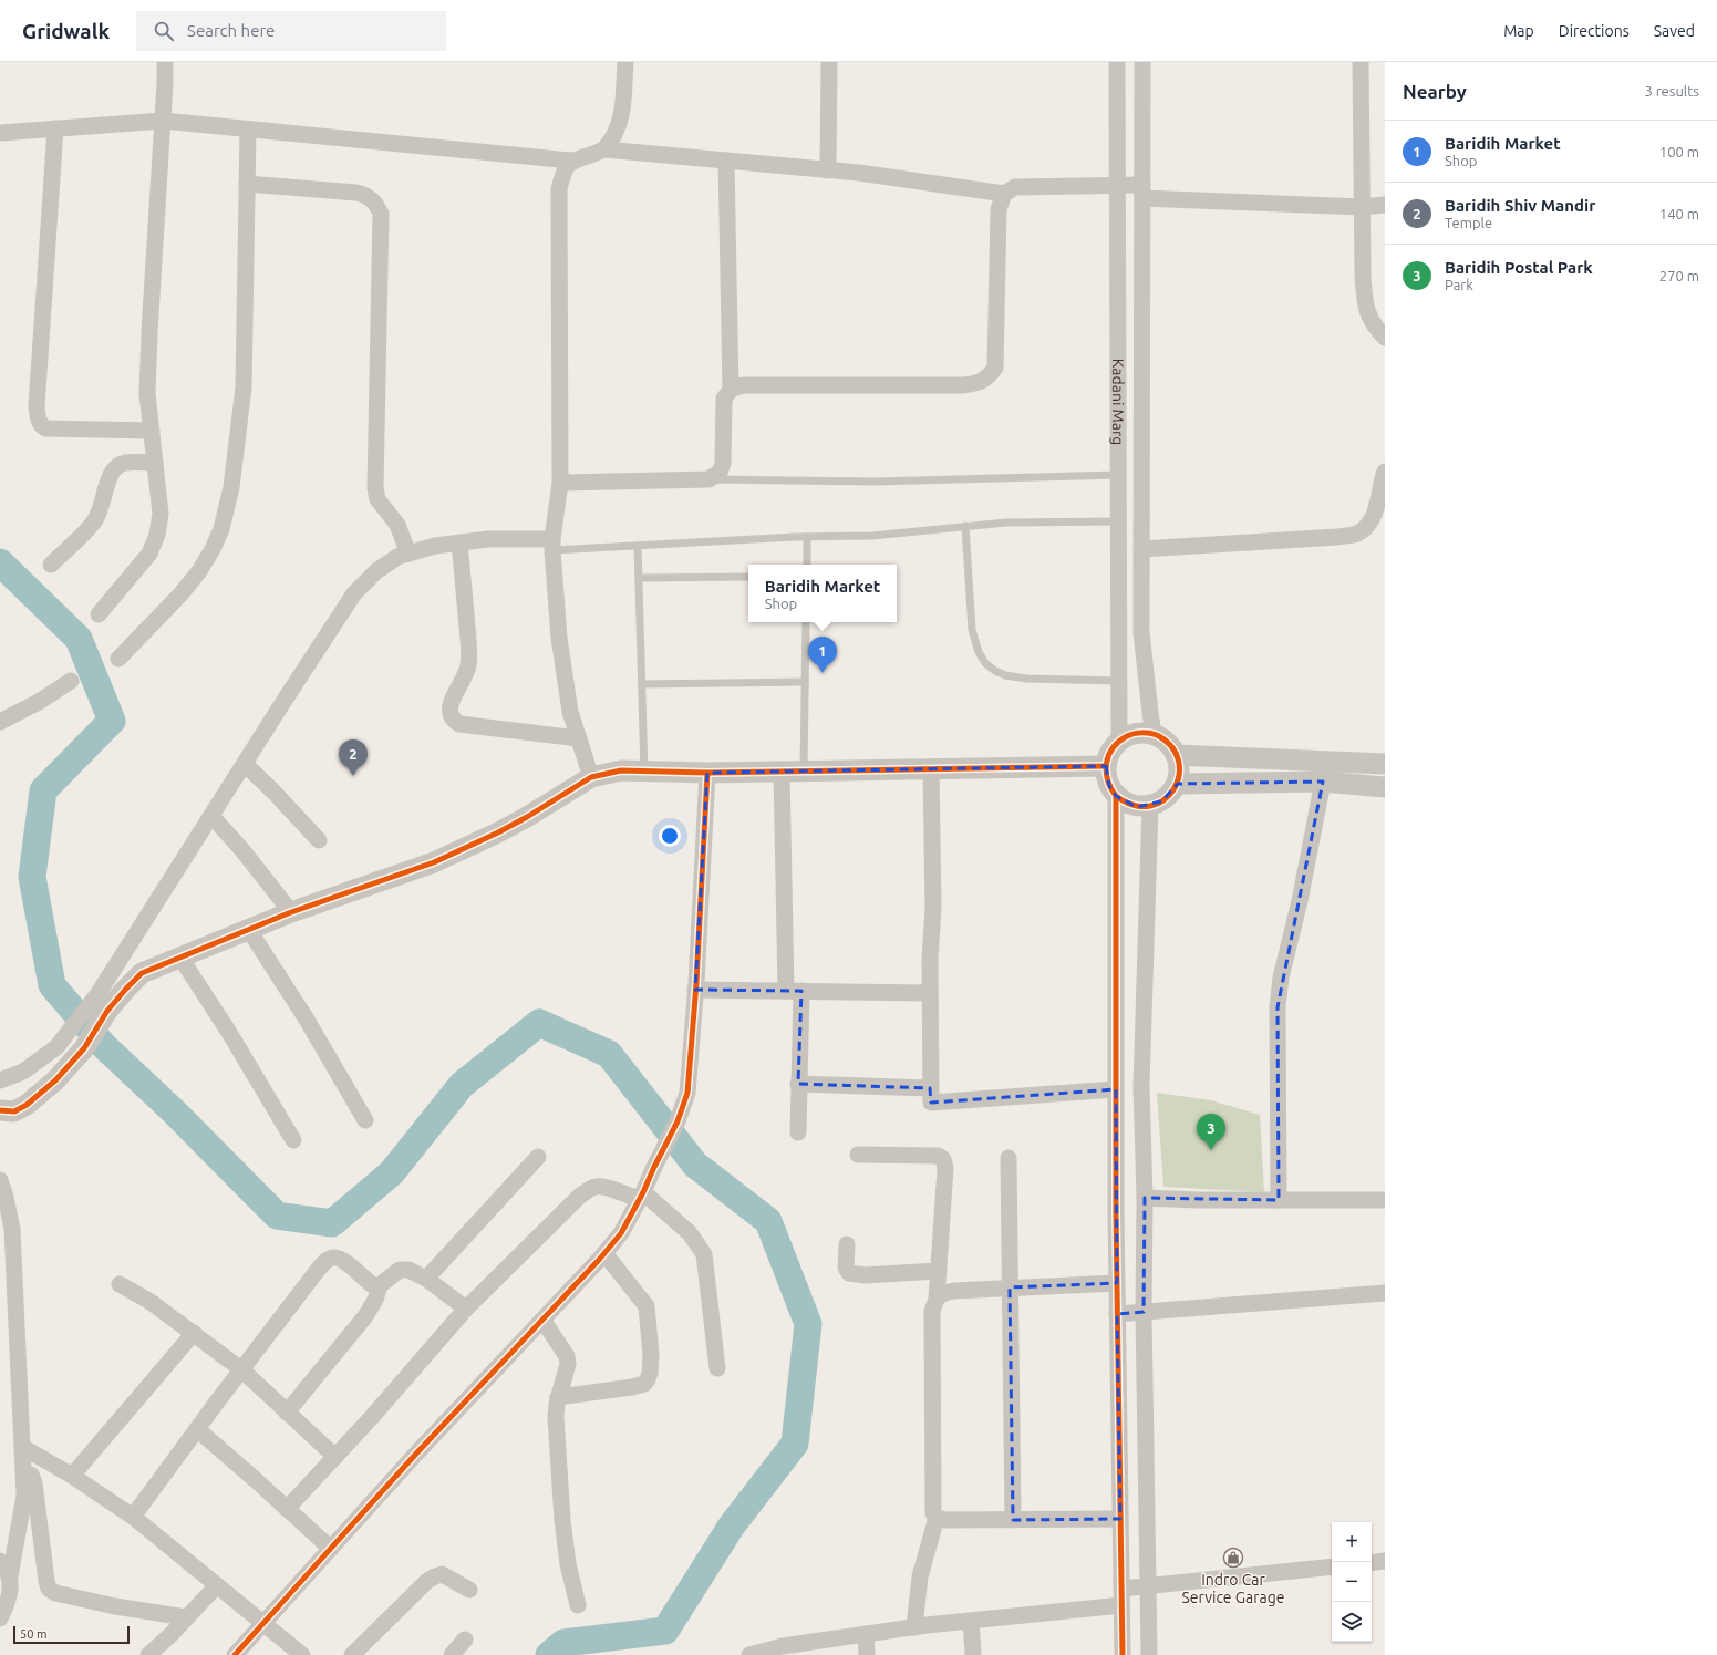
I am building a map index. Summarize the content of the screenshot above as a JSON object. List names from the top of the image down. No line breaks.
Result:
{"streets":{"street":["Kadani Marg"]},"places":{"shop":["Indro Car Service Garage"]},"scale_bar":"50 m","page":{"header":"Gridwalk","search":"Search here","nav":["Map","Directions","Saved"],"heading":["Nearby","3 results"],"list":[{"mark":"1","name":"Baridih Market","note":"Shop","value":"100 m"},{"mark":"2","name":"Baridih Shiv Mandir","note":"Temple","value":"140 m"},{"mark":"3","name":"Baridih Postal Park","note":"Park","value":"270 m"}],"popup":["Baridih Market","Shop"],"pins":["1","2","3"],"map_buttons":["+","−"],"scale":"50 m"}}
